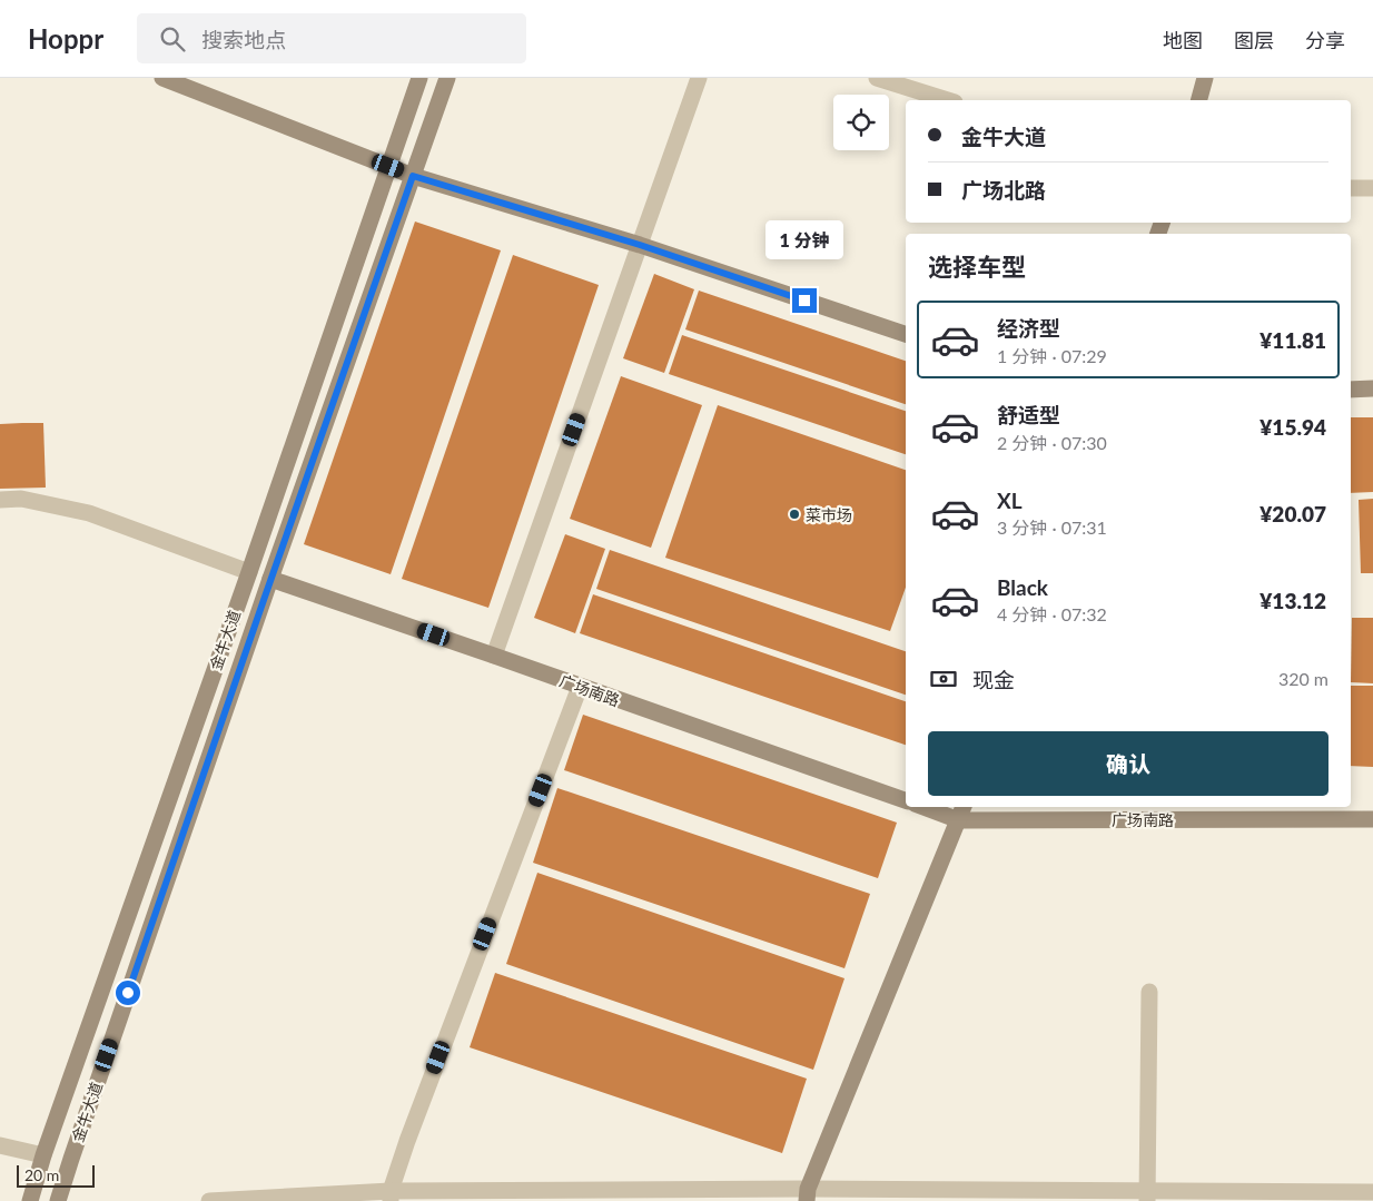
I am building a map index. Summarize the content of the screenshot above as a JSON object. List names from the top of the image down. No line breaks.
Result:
{"streets":{"street":["金牛大道","广场南路"]},"crossings":[["金牛大道","广场南路"]],"places":["菜市场"],"scale_bar":"20 m","page":{"header":"Hoppr","search":"搜索地点","nav":["地图","图层","分享"],"banner":["金牛大道","广场北路"],"bubble":"1 分钟","heading":"选择车型","list":[{"name":"经济型","note":"1 分钟 · 07:29","value":"¥11.81"},{"name":"舒适型","note":"2 分钟 · 07:30","value":"¥15.94"},{"name":"XL","note":"3 分钟 · 07:31","value":"¥20.07"},{"name":"Black","note":"4 分钟 · 07:32","value":"¥13.12"}],"pay":["现金","320 m"],"buttons":"确认","scale":"20 m"}}
